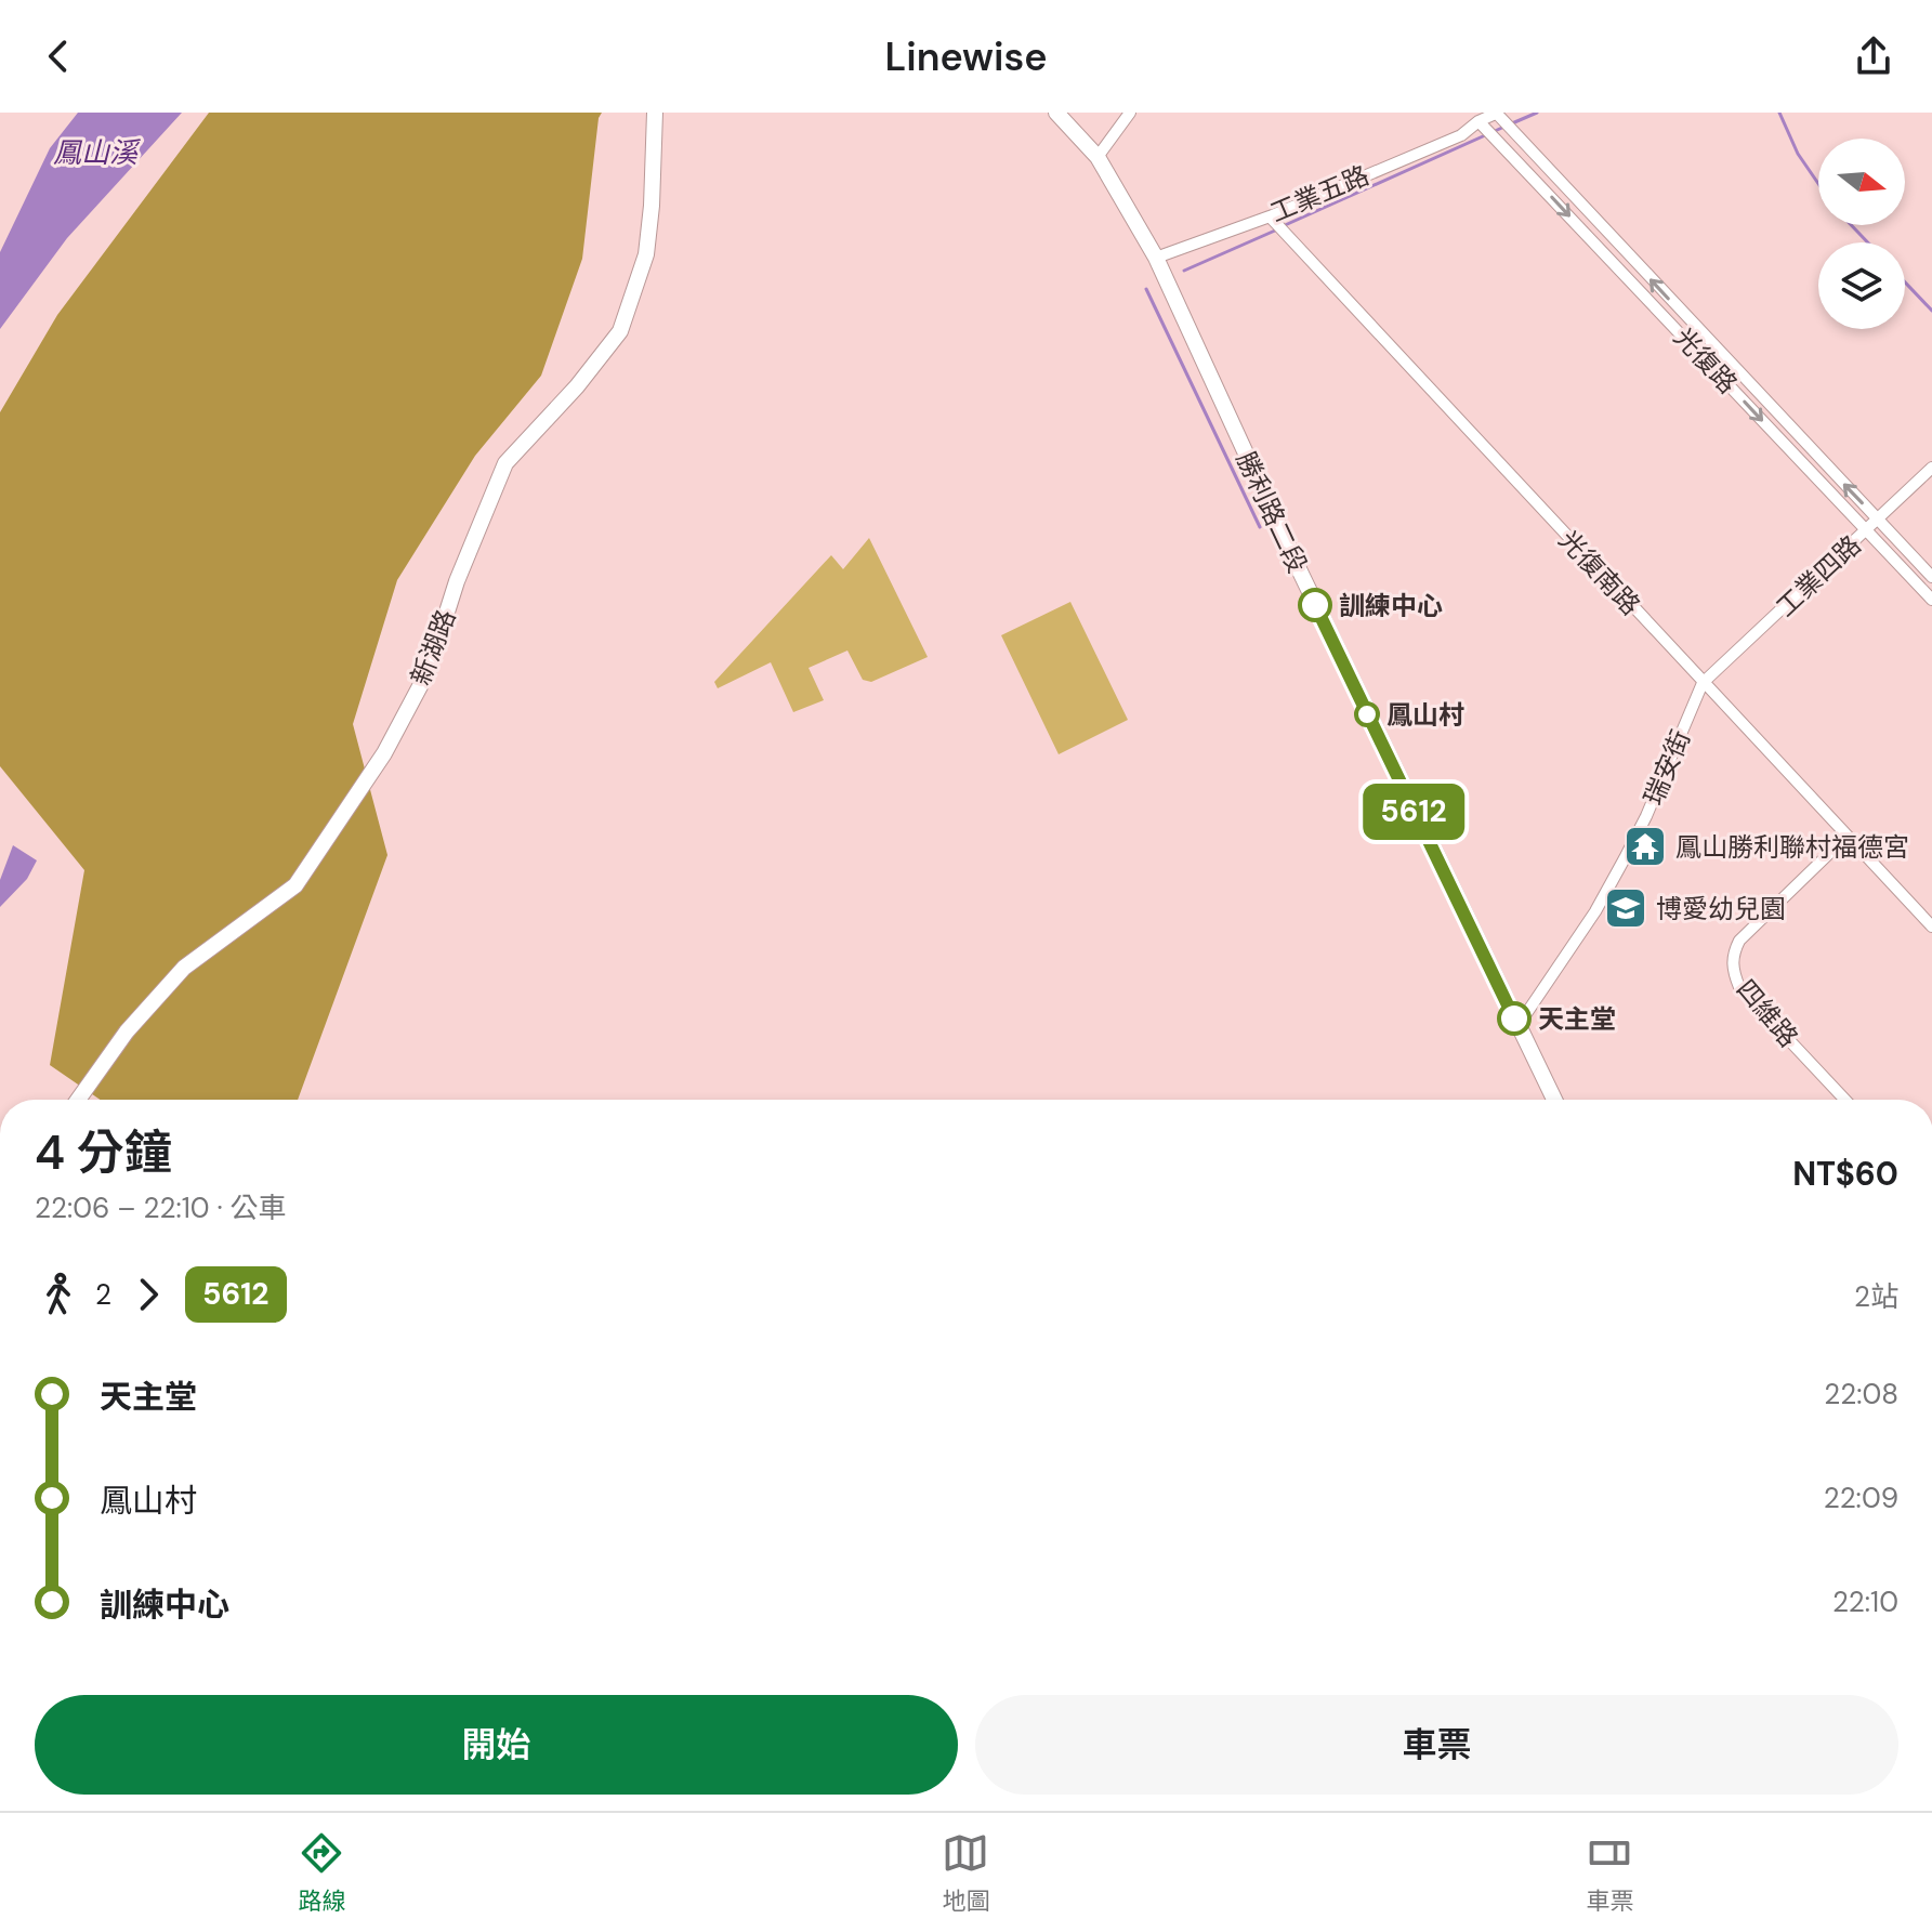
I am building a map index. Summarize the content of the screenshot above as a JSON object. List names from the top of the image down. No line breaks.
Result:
{"streets":{"main road":["勝利路二段","新湖路"],"street":["工業五路","光復路","光復南路","工業四路","瑞安街","四維路"]},"crossings":[["工業五路","光復路"],["工業五路","勝利路二段"],["工業五路","光復南路"],["光復路","工業四路"],["勝利路二段","瑞安街"],["光復南路","工業四路"],["光復南路","瑞安街"],["光復南路","四維路"],["工業四路","瑞安街"]],"water":["鳳山溪"],"places":{"other":["訓練中心","鳳山村","天主堂"],"temple":["鳳山勝利聯村福德宮"],"school or university":["博愛幼兒園"]},"lines":["bus line 5612"],"north":"right","page":{"header":"Linewise","on_map":"5612","heading":["4 分鐘","22:06 – 22:10 · 公車","NT$60"],"legs":["2","5612","2站"],"list":[{"name":"天主堂","value":"22:08"},{"name":"鳳山村","value":"22:09"},{"name":"訓練中心","value":"22:10"}],"buttons":["開始","車票"],"tabs":["路線","地圖","車票"]}}
